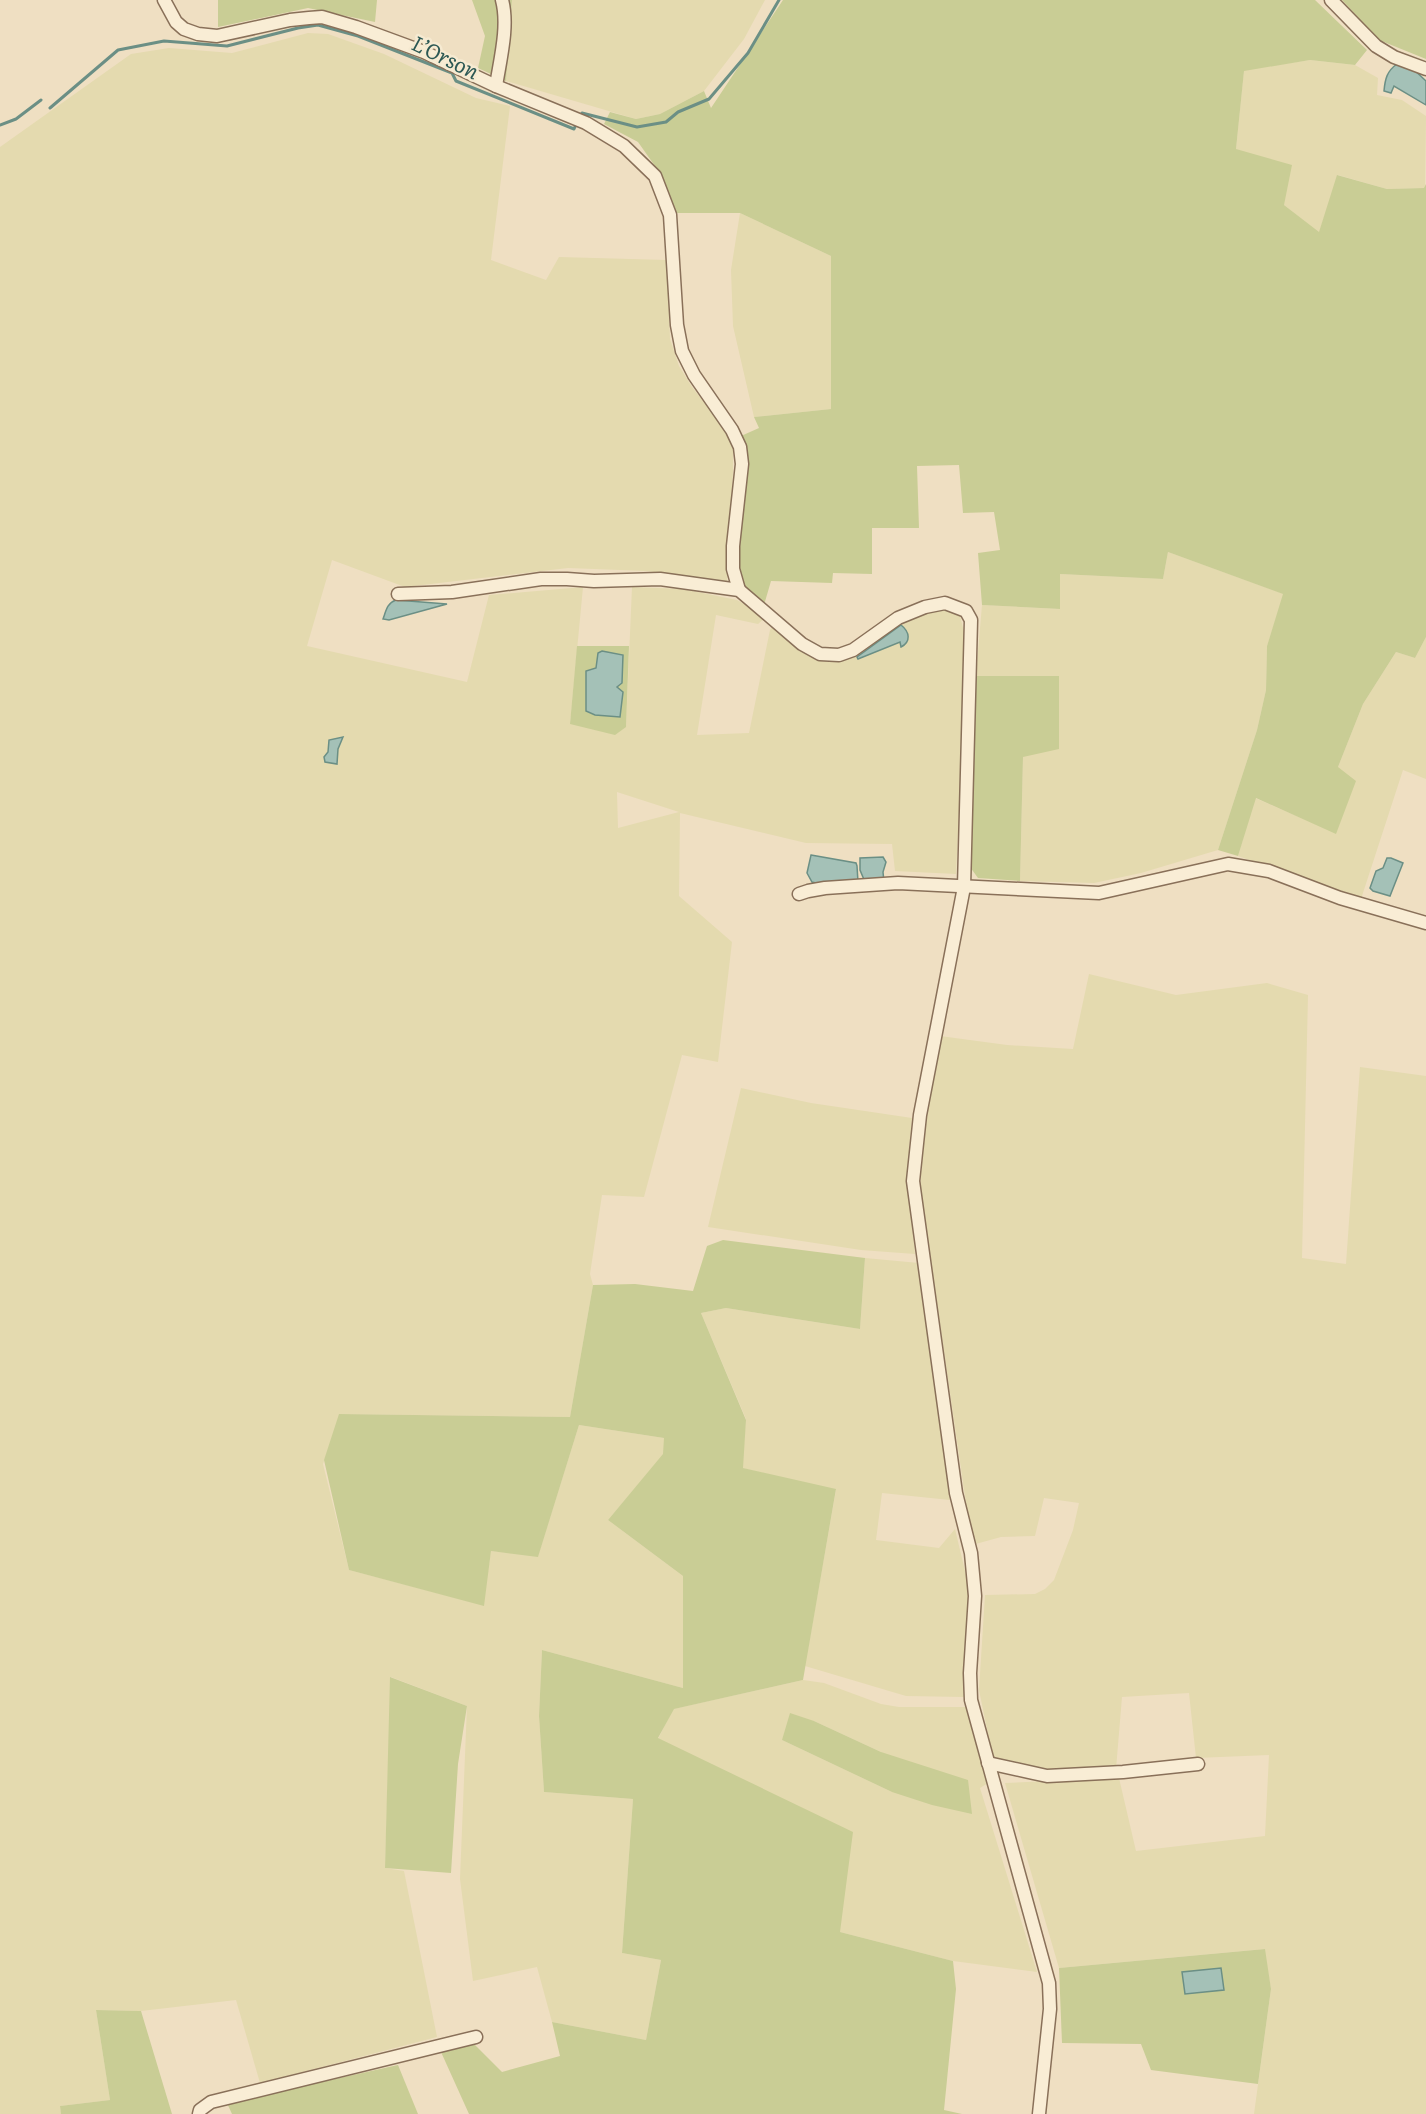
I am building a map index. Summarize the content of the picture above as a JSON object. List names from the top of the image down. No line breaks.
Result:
{"water":["L’Orson"]}
